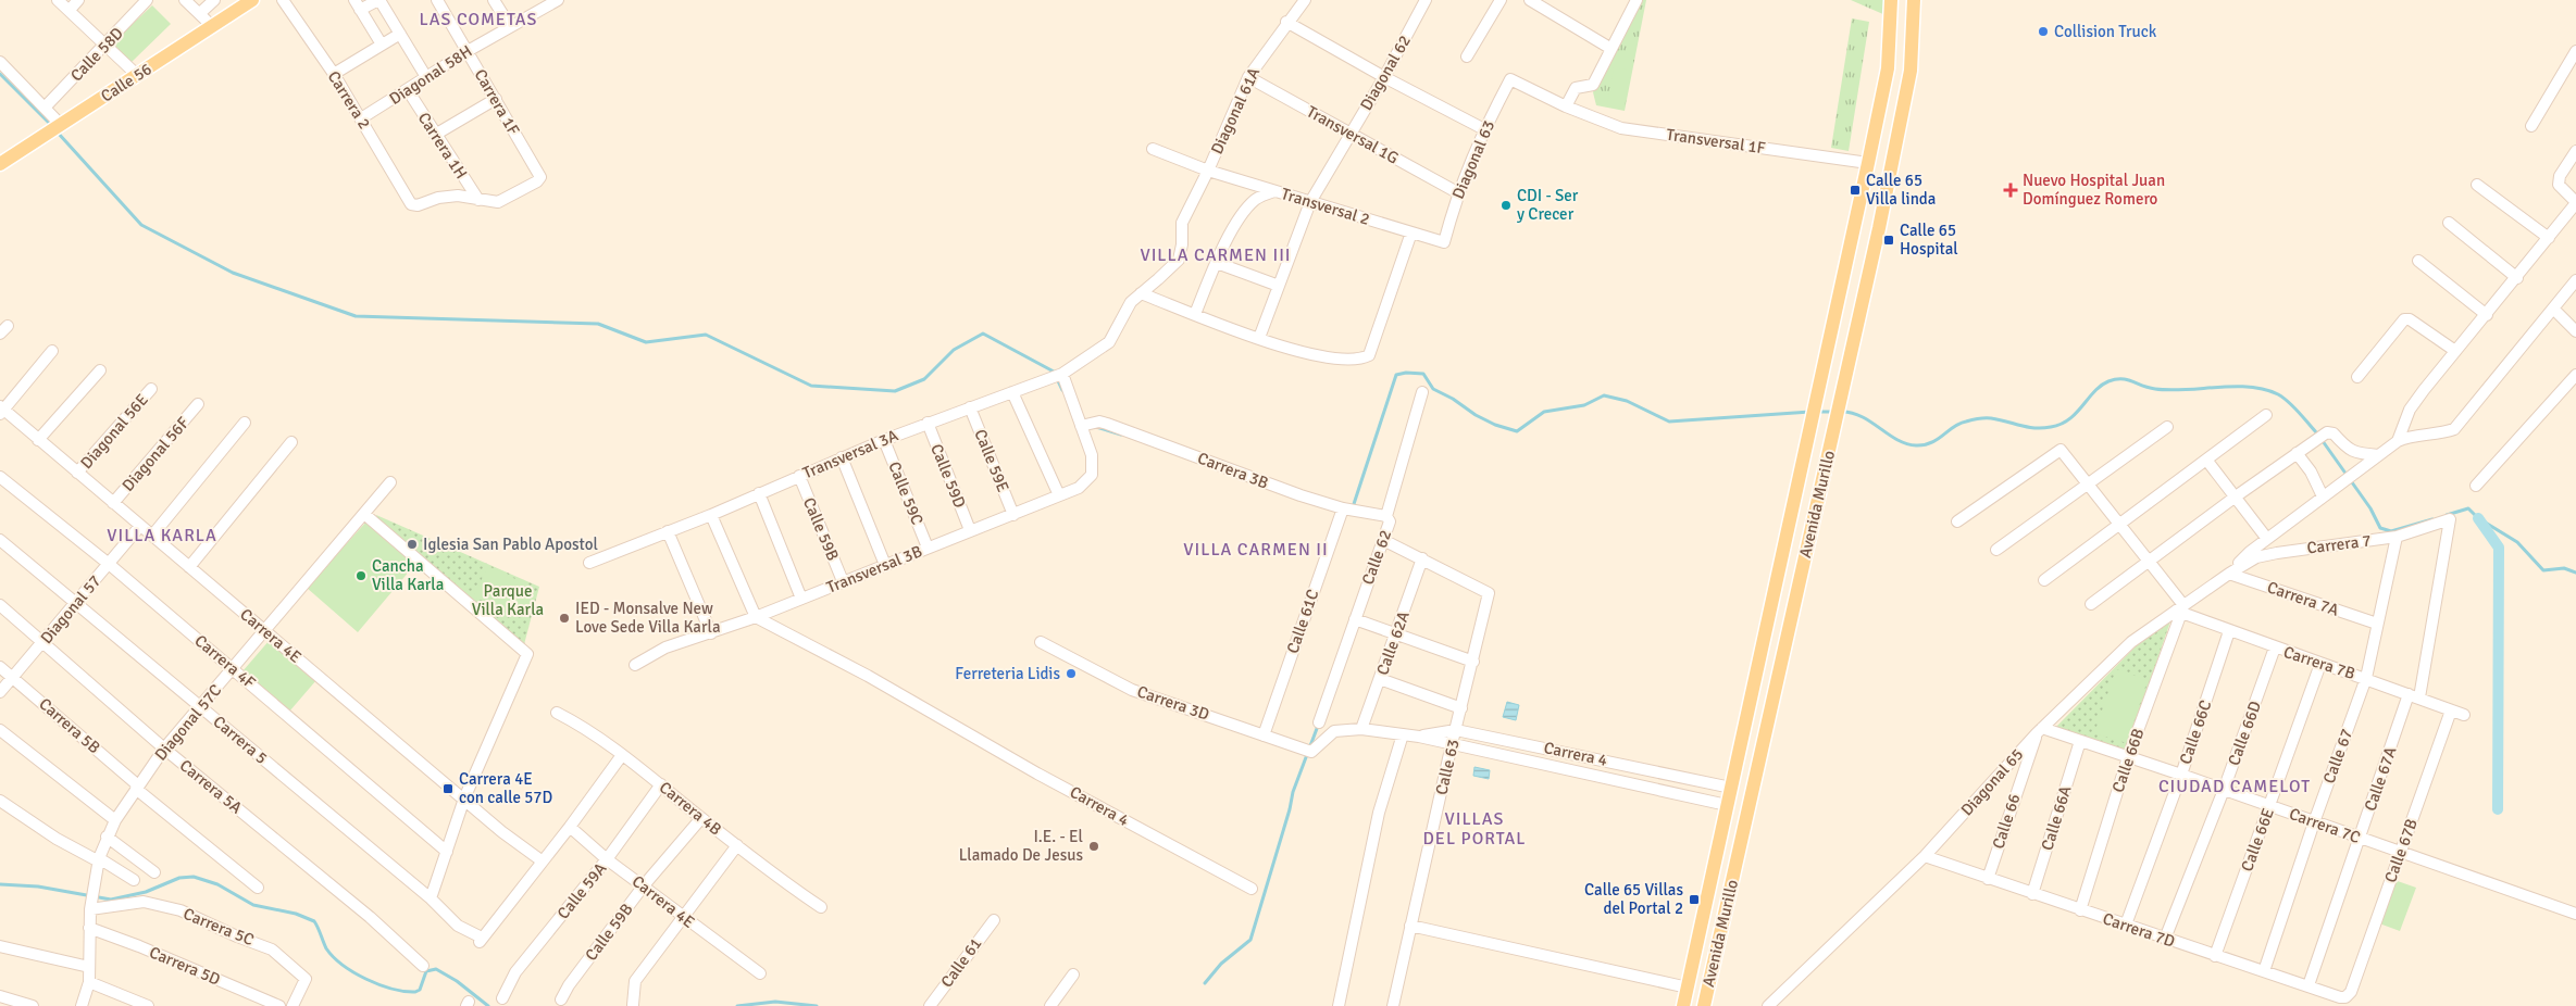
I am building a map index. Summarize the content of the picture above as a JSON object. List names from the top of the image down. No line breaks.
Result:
{"streets":{"main road":["Calle 56","Avenida Murillo"],"street":["Calle 58D","Diagonal 62","Diagonal 58H","Carrera 2","Carrera 1F","Diagonal 61A","Transversal 1G","Transversal 1F","Carrera 1H","Diagonal 63","Transversal 2","Diagonal 56E","Diagonal 56F","Transversal 3A","Calle 59E","Carrera 3B","Calle 59D","Calle 59C","Calle 59B","Carrera 7","Calle 62","Transversal 3B","Carrera 7A","Diagonal 57","Calle 61C","Carrera 4E","Calle 62A","Carrera 4F","Carrera 7B","Carrera 3D","Diagonal 57C","Carrera 5B","Calle 66C","Calle 66D","Carrera 5","Carrera 4","Calle 67","Calle 66B","Calle 63","Calle 67A","Diagonal 65","Carrera 5A","Carrera 4B","Calle 66A","Calle 66","Carrera 7C","Calle 66E","Calle 67B","Calle 59A","Carrera 5C","Carrera 7D","Calle 61","Carrera 5D"]},"crossings":[["Diagonal 62","Transversal 1G"],["Diagonal 62","Transversal 2"],["Diagonal 58H","Carrera 2"],["Diagonal 58H","Carrera 1F"],["Diagonal 58H","Carrera 1H"],["Carrera 2","Carrera 1F"],["Carrera 2","Carrera 1H"],["Carrera 1F","Carrera 1H"],["Diagonal 61A","Transversal 1G"],["Diagonal 61A","Transversal 2"],["Diagonal 61A","Transversal 3A"],["Transversal 1G","Diagonal 63"],["Transversal 1F","Diagonal 63"],["Transversal 1F","Avenida Murillo"],["Diagonal 63","Transversal 2"],["Diagonal 56E","Carrera 4E"],["Diagonal 56F","Carrera 4E"],["Transversal 3A","Calle 59E"],["Transversal 3A","Calle 59D"],["Transversal 3A","Calle 59C"],["Transversal 3A","Calle 59B"],["Calle 59E","Transversal 3B"],["Carrera 3B","Calle 62"],["Carrera 3B","Transversal 3B"],["Carrera 3B","Calle 61C"],["Calle 59D","Transversal 3B"],["Calle 59C","Transversal 3B"],["Avenida Murillo","Carrera 4"],["Calle 59B","Transversal 3B"],["Calle 59B","Carrera 4E"],["Calle 59B","Carrera 4B"],["Carrera 7","Carrera 7A"],["Carrera 7","Calle 67"],["Carrera 7","Calle 67A"],["Carrera 7","Diagonal 65"],["Transversal 3B","Carrera 4"],["Carrera 7A","Calle 67"],["Carrera 7A","Diagonal 65"],["Diagonal 57","Carrera 4E"],["Diagonal 57","Carrera 4F"],["Diagonal 57","Carrera 5B"],["Diagonal 57","Carrera 5"],["Diagonal 57","Carrera 5A"],["Calle 61C","Carrera 3D"],["Carrera 4E","Diagonal 57C"],["Carrera 4E","Carrera 5"],["Carrera 4E","Calle 59A"],["Calle 62A","Carrera 4"],["Calle 62A","Calle 63"],["Carrera 4F","Diagonal 57C"],["Carrera 7B","Calle 66C"],["Carrera 7B","Calle 66D"],["Carrera 7B","Calle 67"],["Carrera 7B","Calle 66B"],["Carrera 7B","Calle 67A"],["Carrera 7B","Diagonal 65"],["Carrera 7B","Calle 66E"],["Carrera 7B","Calle 67B"],["Carrera 3D","Carrera 4"],["Diagonal 57C","Carrera 5B"],["Diagonal 57C","Carrera 5"],["Diagonal 57C","Carrera 5A"],["Diagonal 57C","Carrera 5C"],["Diagonal 57C","Carrera 5D"],["Calle 66C","Carrera 7C"],["Calle 66C","Carrera 7D"],["Calle 66D","Carrera 7C"],["Calle 66D","Carrera 7D"],["Carrera 4","Calle 63"],["Calle 67","Carrera 7C"],["Calle 67","Carrera 7D"],["Calle 66B","Diagonal 65"],["Calle 66B","Carrera 7C"],["Calle 66B","Carrera 7D"],["Calle 67A","Carrera 7C"],["Calle 67A","Carrera 7D"],["Diagonal 65","Calle 66"],["Diagonal 65","Carrera 7C"],["Diagonal 65","Carrera 7D"],["Carrera 4B","Calle 59A"],["Calle 66A","Carrera 7C"],["Calle 66A","Carrera 7D"],["Calle 66","Carrera 7C"],["Calle 66","Carrera 7D"],["Carrera 7C","Calle 66E"],["Carrera 7C","Calle 67B"],["Calle 66E","Carrera 7D"],["Calle 67B","Carrera 7D"]],"districts":["LAS COMETAS","VILLA CARMEN III","VILLA KARLA","VILLA CARMEN II","CIUDAD CAMELOT","VILLAS DEL PORTAL"],"parks":["Parque Villa Karla"],"places":{"other":["Collision Truck","CDI - Ser y Crecer","Iglesia San Pablo Apostol","Cancha Villa Karla","IED - Monsalve New Love Sede Villa Karla","Ferreteria Lidis","I.E. - El Llamado De Jesus"],"transit":["Calle 65 Villa linda","Calle 65 Hospital","Carrera 4E con calle 57D","Calle 65 Villas del Portal 2"],"health":["Nuevo Hospital Juan Domínguez Romero"]}}
